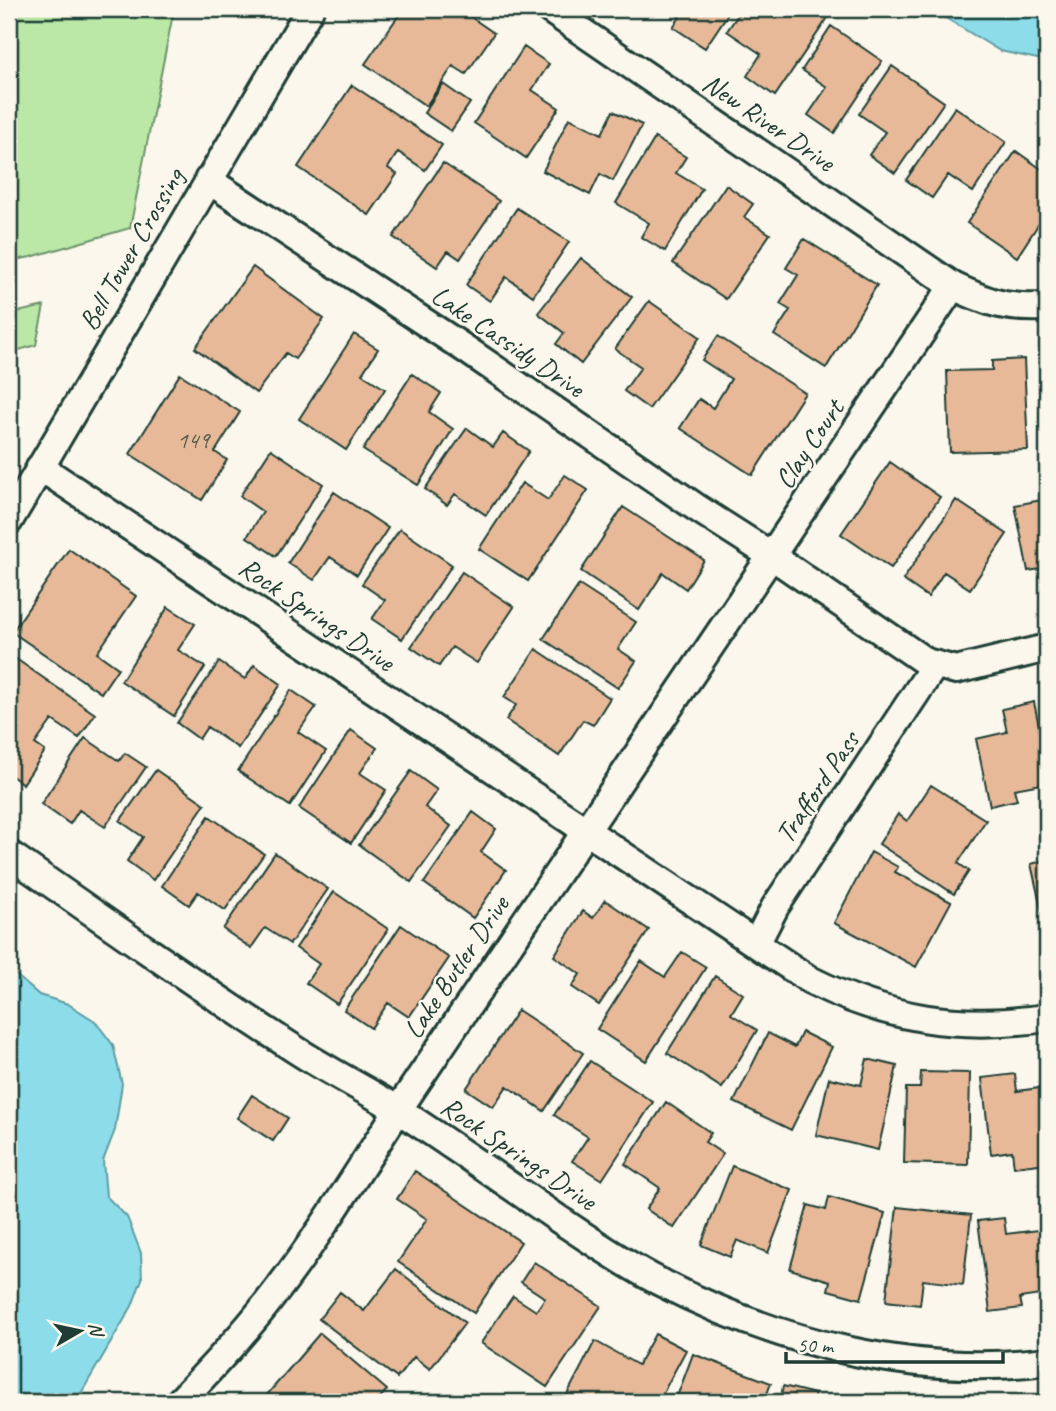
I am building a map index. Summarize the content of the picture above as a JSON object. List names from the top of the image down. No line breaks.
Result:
{"streets":{"street":["New River Drive","Bell Tower Crossing","Lake Cassidy Drive","Clay Court","Rock Springs Drive","Trafford Pass","Lake Butler Drive"]},"crossings":[["New River Drive","Clay Court"],["Bell Tower Crossing","Lake Cassidy Drive"],["Bell Tower Crossing","Rock Springs Drive"],["Lake Cassidy Drive","Clay Court"],["Lake Cassidy Drive","Lake Butler Drive"],["Clay Court","Lake Butler Drive"],["Rock Springs Drive","Trafford Pass"],["Rock Springs Drive","Lake Butler Drive"]],"house_numbers":["149"],"scale_bar":"50 m","north":"right"}
